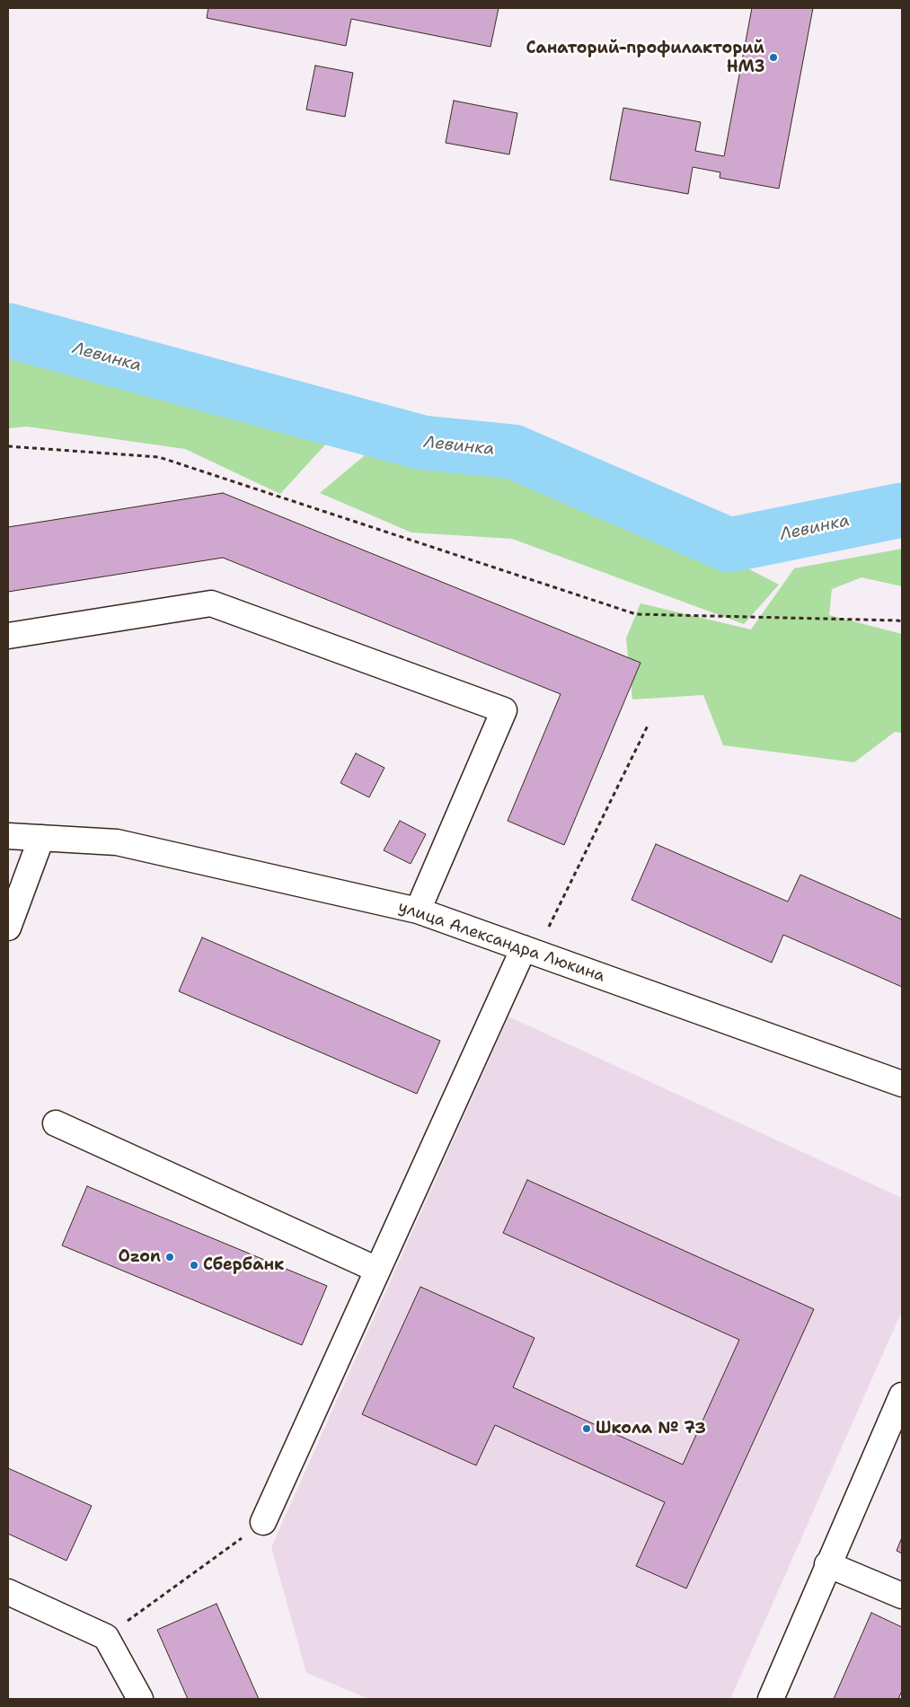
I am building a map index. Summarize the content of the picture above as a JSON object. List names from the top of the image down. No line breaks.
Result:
{"streets":{"street":["улица Александра Люкина"]},"water":["Левинка"],"places":["Санаторий-профилакторий НМЗ","Ozon","Сбербанк","Школа № 73"]}
